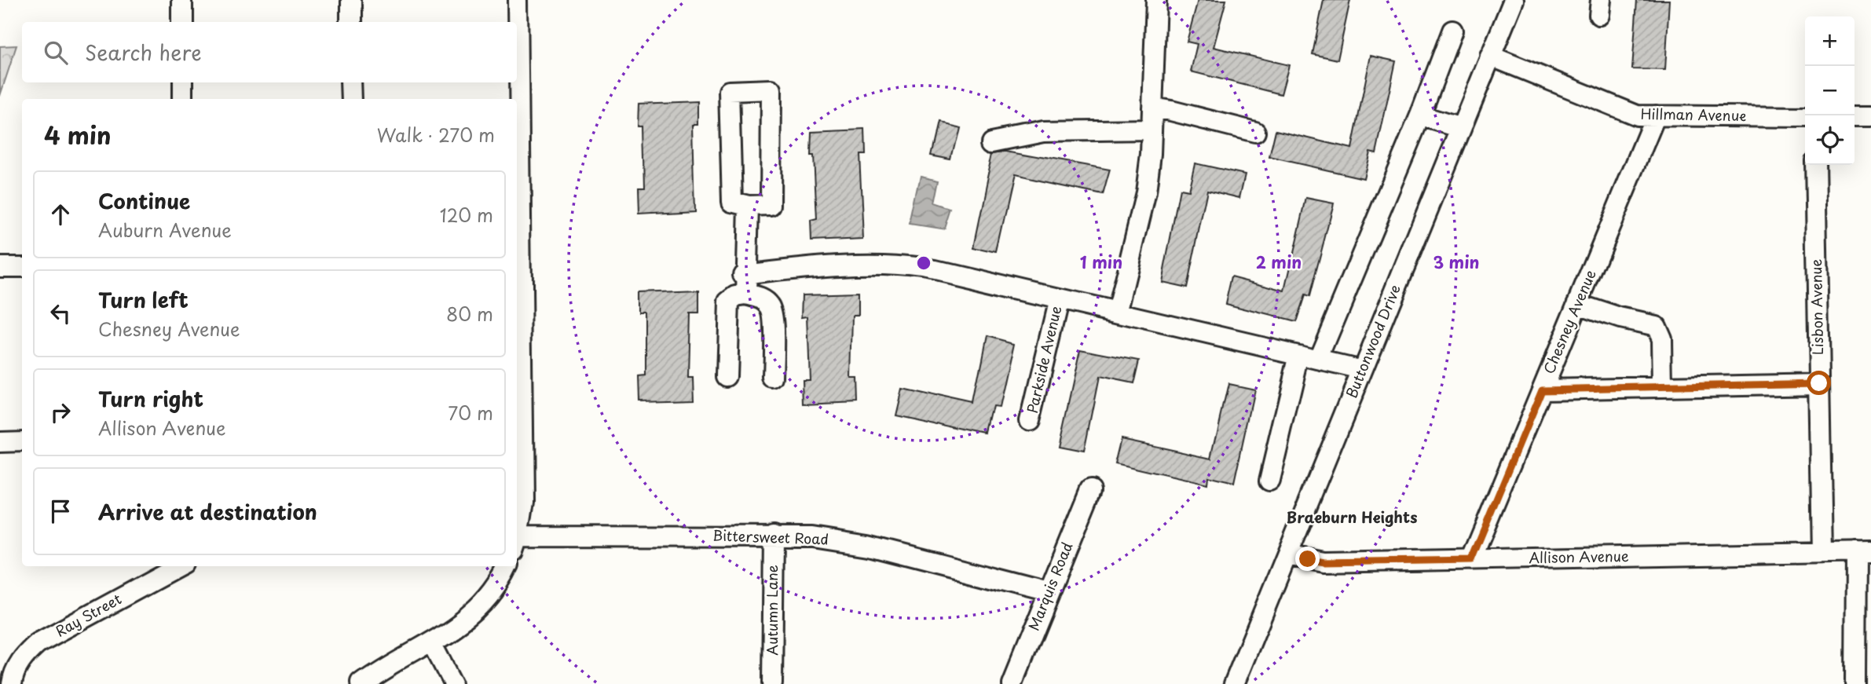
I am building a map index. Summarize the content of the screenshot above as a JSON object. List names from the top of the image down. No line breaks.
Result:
{"streets":{"street":["Hillman Avenue","Lisbon Avenue","Chesney Avenue","Buttonwood Drive","Parkside Avenue","Bittersweet Road","Allison Avenue","Marquis Road","Autumn Lane","Ray Street"]},"crossings":[["Hillman Avenue","Chesney Avenue"],["Hillman Avenue","Buttonwood Drive"],["Lisbon Avenue","Allison Avenue"],["Chesney Avenue","Allison Avenue"],["Buttonwood Drive","Allison Avenue"],["Bittersweet Road","Marquis Road"],["Bittersweet Road","Autumn Lane"]],"districts":["Braeburn Heights"],"page":{"map_buttons":["+","−"],"search":"Search here","heading":["4 min","Walk · 270 m"],"list":[["Continue","Auburn Avenue","120 m"],["Turn left","Chesney Avenue","80 m"],["Turn right","Allison Avenue","70 m"],"Arrive at destination"]},"rings":["1 min","2 min","3 min"]}
